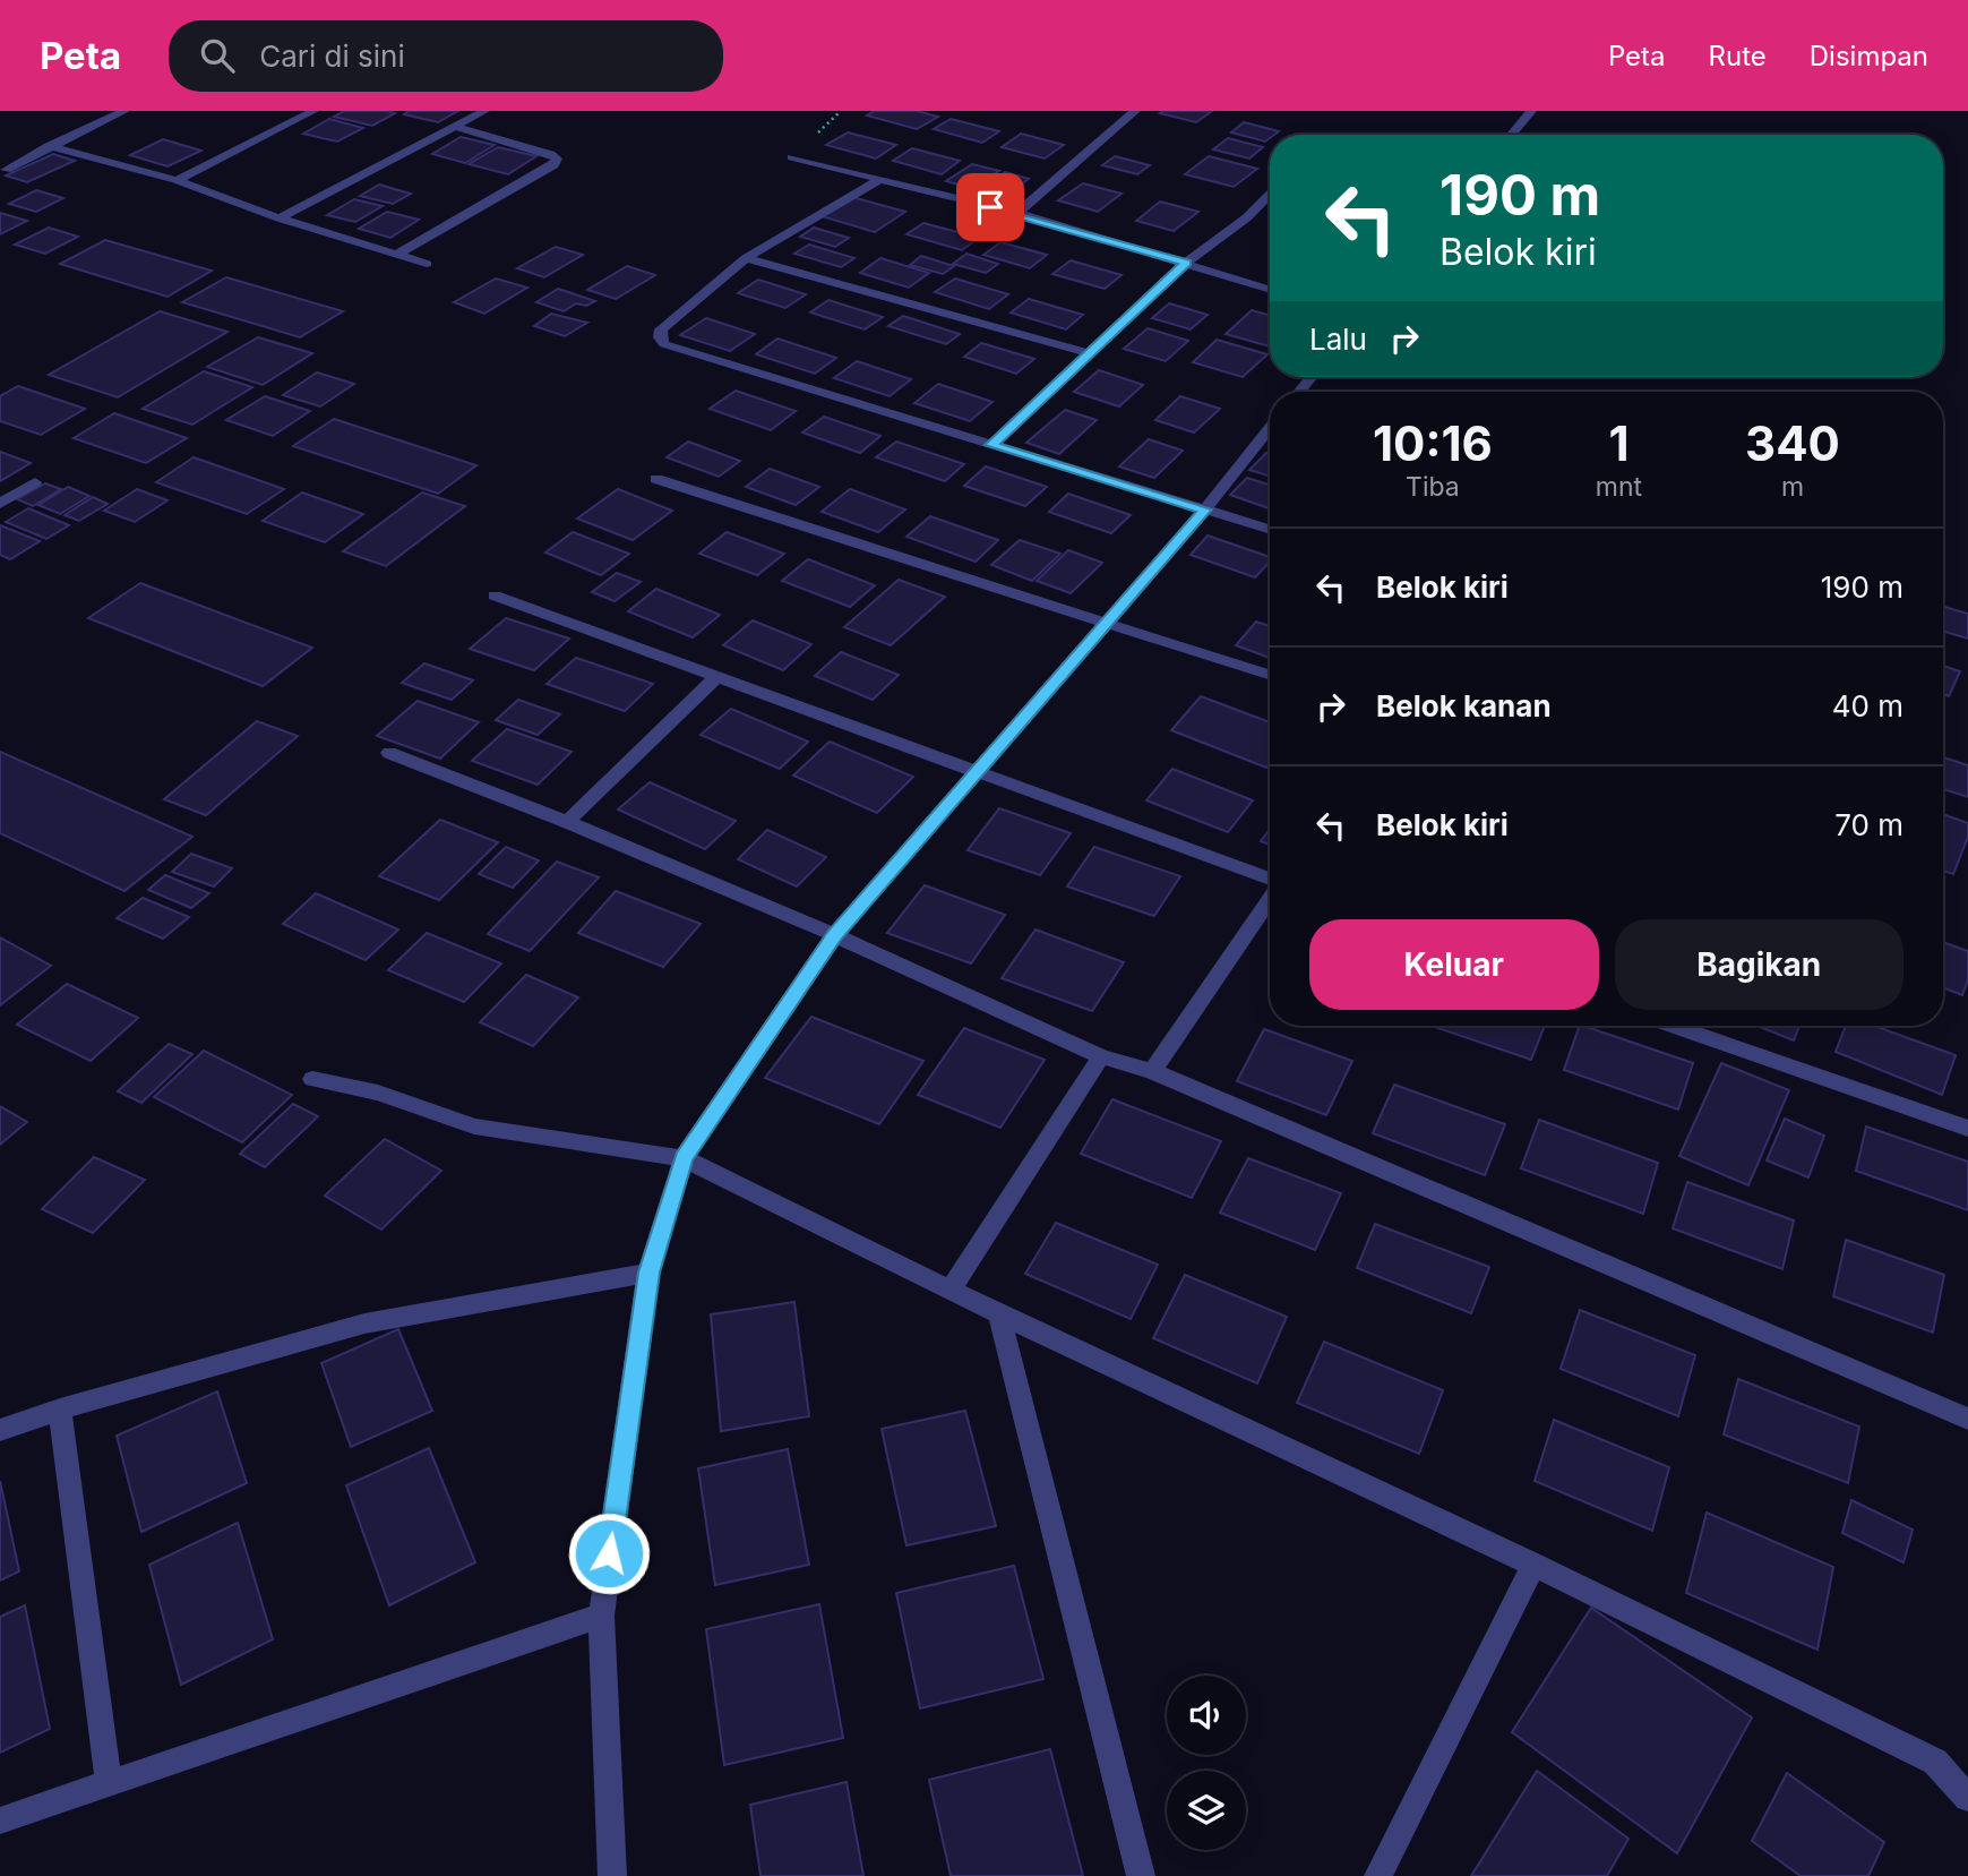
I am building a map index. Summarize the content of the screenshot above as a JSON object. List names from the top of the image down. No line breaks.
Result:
{"page":{"header":"Peta","search":"Cari di sini","nav":["Peta","Rute","Disimpan"],"turn":["190 m","Belok kiri"],"then":"Lalu","eta":["10:16","Tiba","1","mnt","340","m"],"list":[{"name":"Belok kiri","value":"190 m"},{"name":"Belok kanan","value":"40 m"},{"name":"Belok kiri","value":"70 m"}],"buttons":["Keluar","Bagikan"]}}
